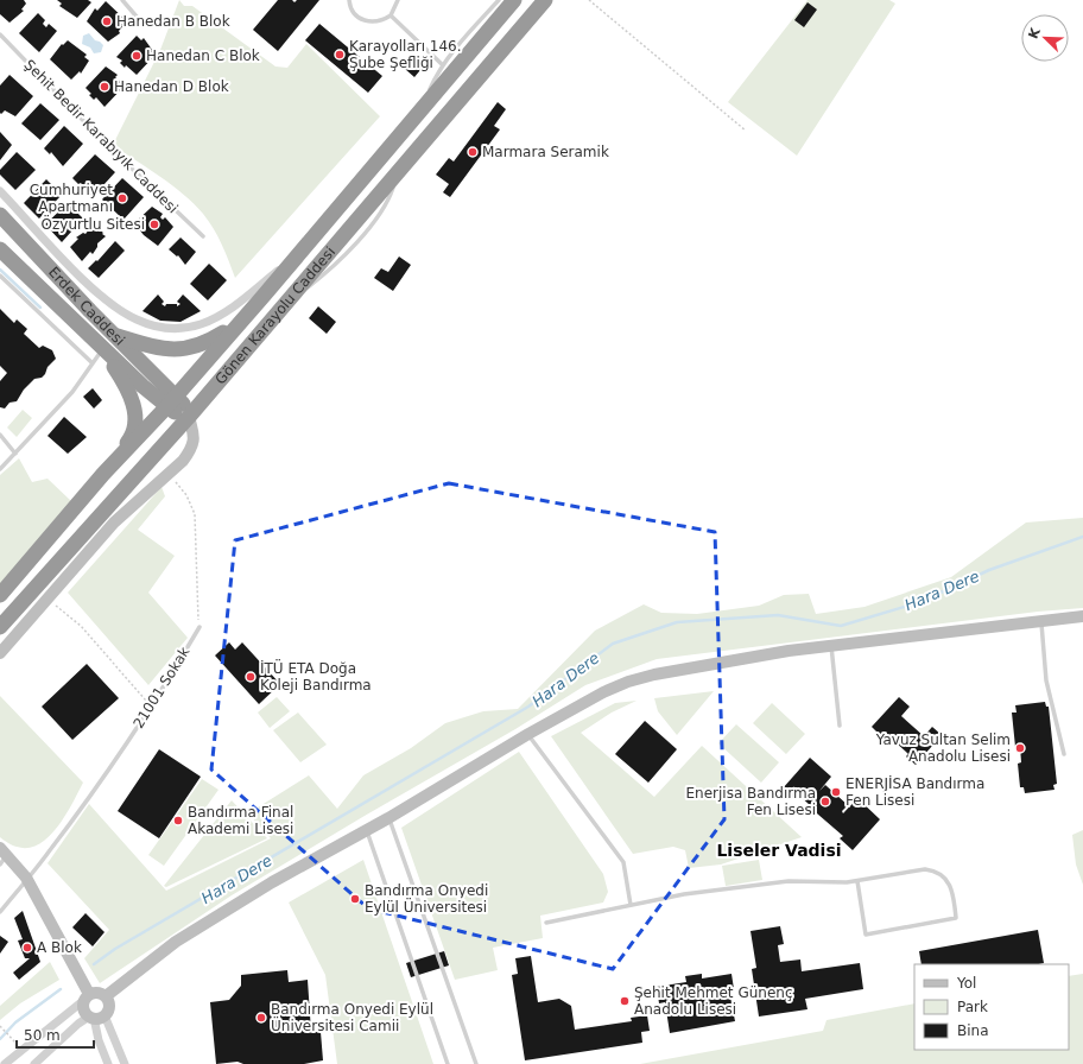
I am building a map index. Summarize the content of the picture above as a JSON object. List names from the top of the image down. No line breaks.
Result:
{"streets":{"highway":["Erdek Caddesi","Gönen Karayolu Caddesi"],"lane":["Şehit Bedir Karabıyık Caddesi","21001 Sokak"]},"crossings":[["Erdek Caddesi","Gönen Karayolu Caddesi"]],"districts":["Liseler Vadisi"],"water":["Hara Dere"],"places":["Hanedan B Blok","Karayolları 146. Şube Şefliği","Hanedan C Blok","Hanedan D Blok","Marmara Seramik","Cumhuriyet Apartmanı","Özyurtlu Sitesi","İTÜ ETA Doğa Koleji Bandırma","Yavuz Sultan Selim Anadolu Lisesi","ENERJİSA Bandırma Fen Lisesi","Enerjisa Bandırma Fen Lisesi","Bandırma Final Akademi Lisesi","Bandırma Onyedi Eylül Üniversitesi","A Blok","Şehit Mehmet Günenç Anadolu Lisesi","Bandırma Onyedi Eylül Üniversitesi Camii"],"legend":["Yol","Park","Bina"],"scale_bar":"50 m","north":"top left"}
